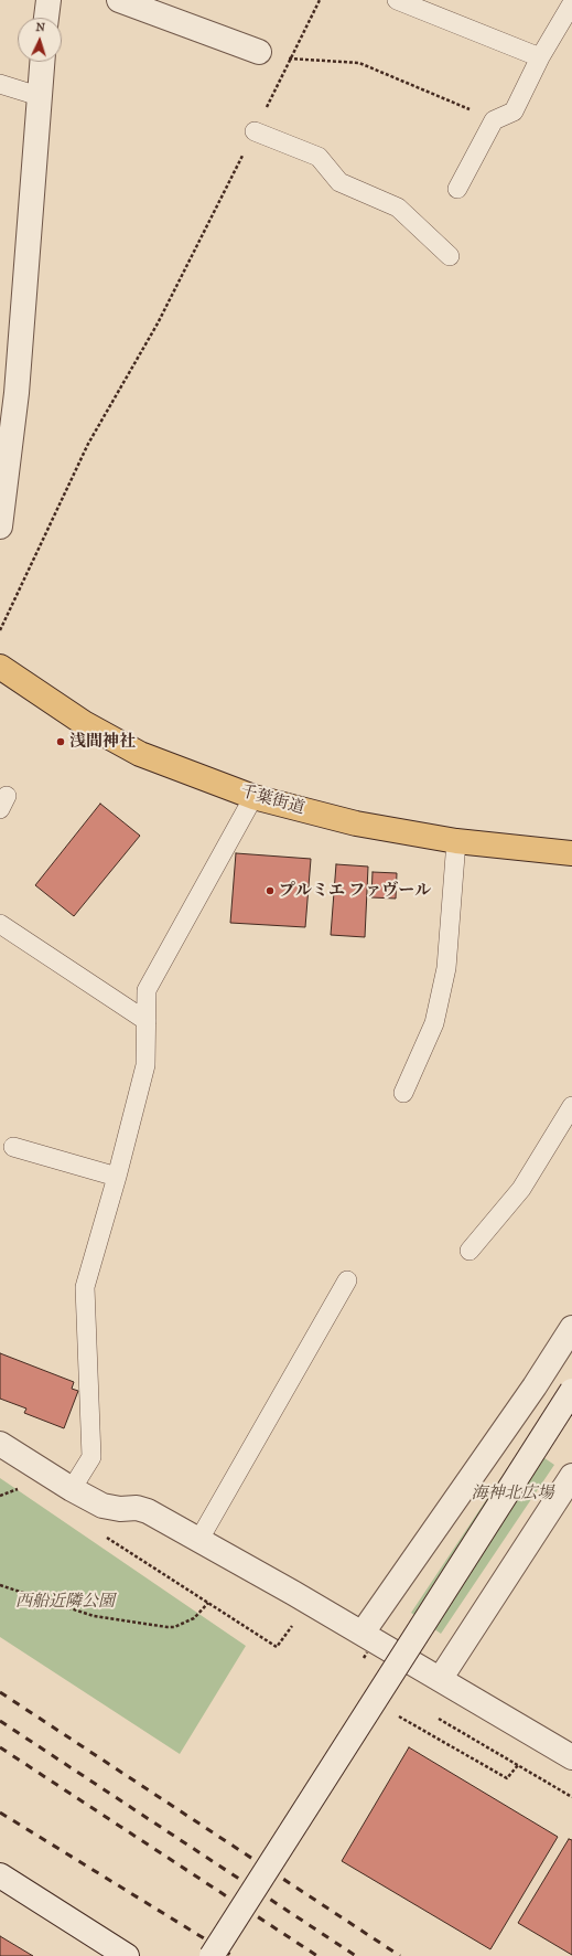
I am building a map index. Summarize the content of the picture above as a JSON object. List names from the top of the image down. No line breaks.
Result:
{"streets":{"highway":["千葉街道"]},"parks":["海神北広場","西船近隣公園"],"places":["浅間神社","プルミエ ファヴール"],"north":"top"}
